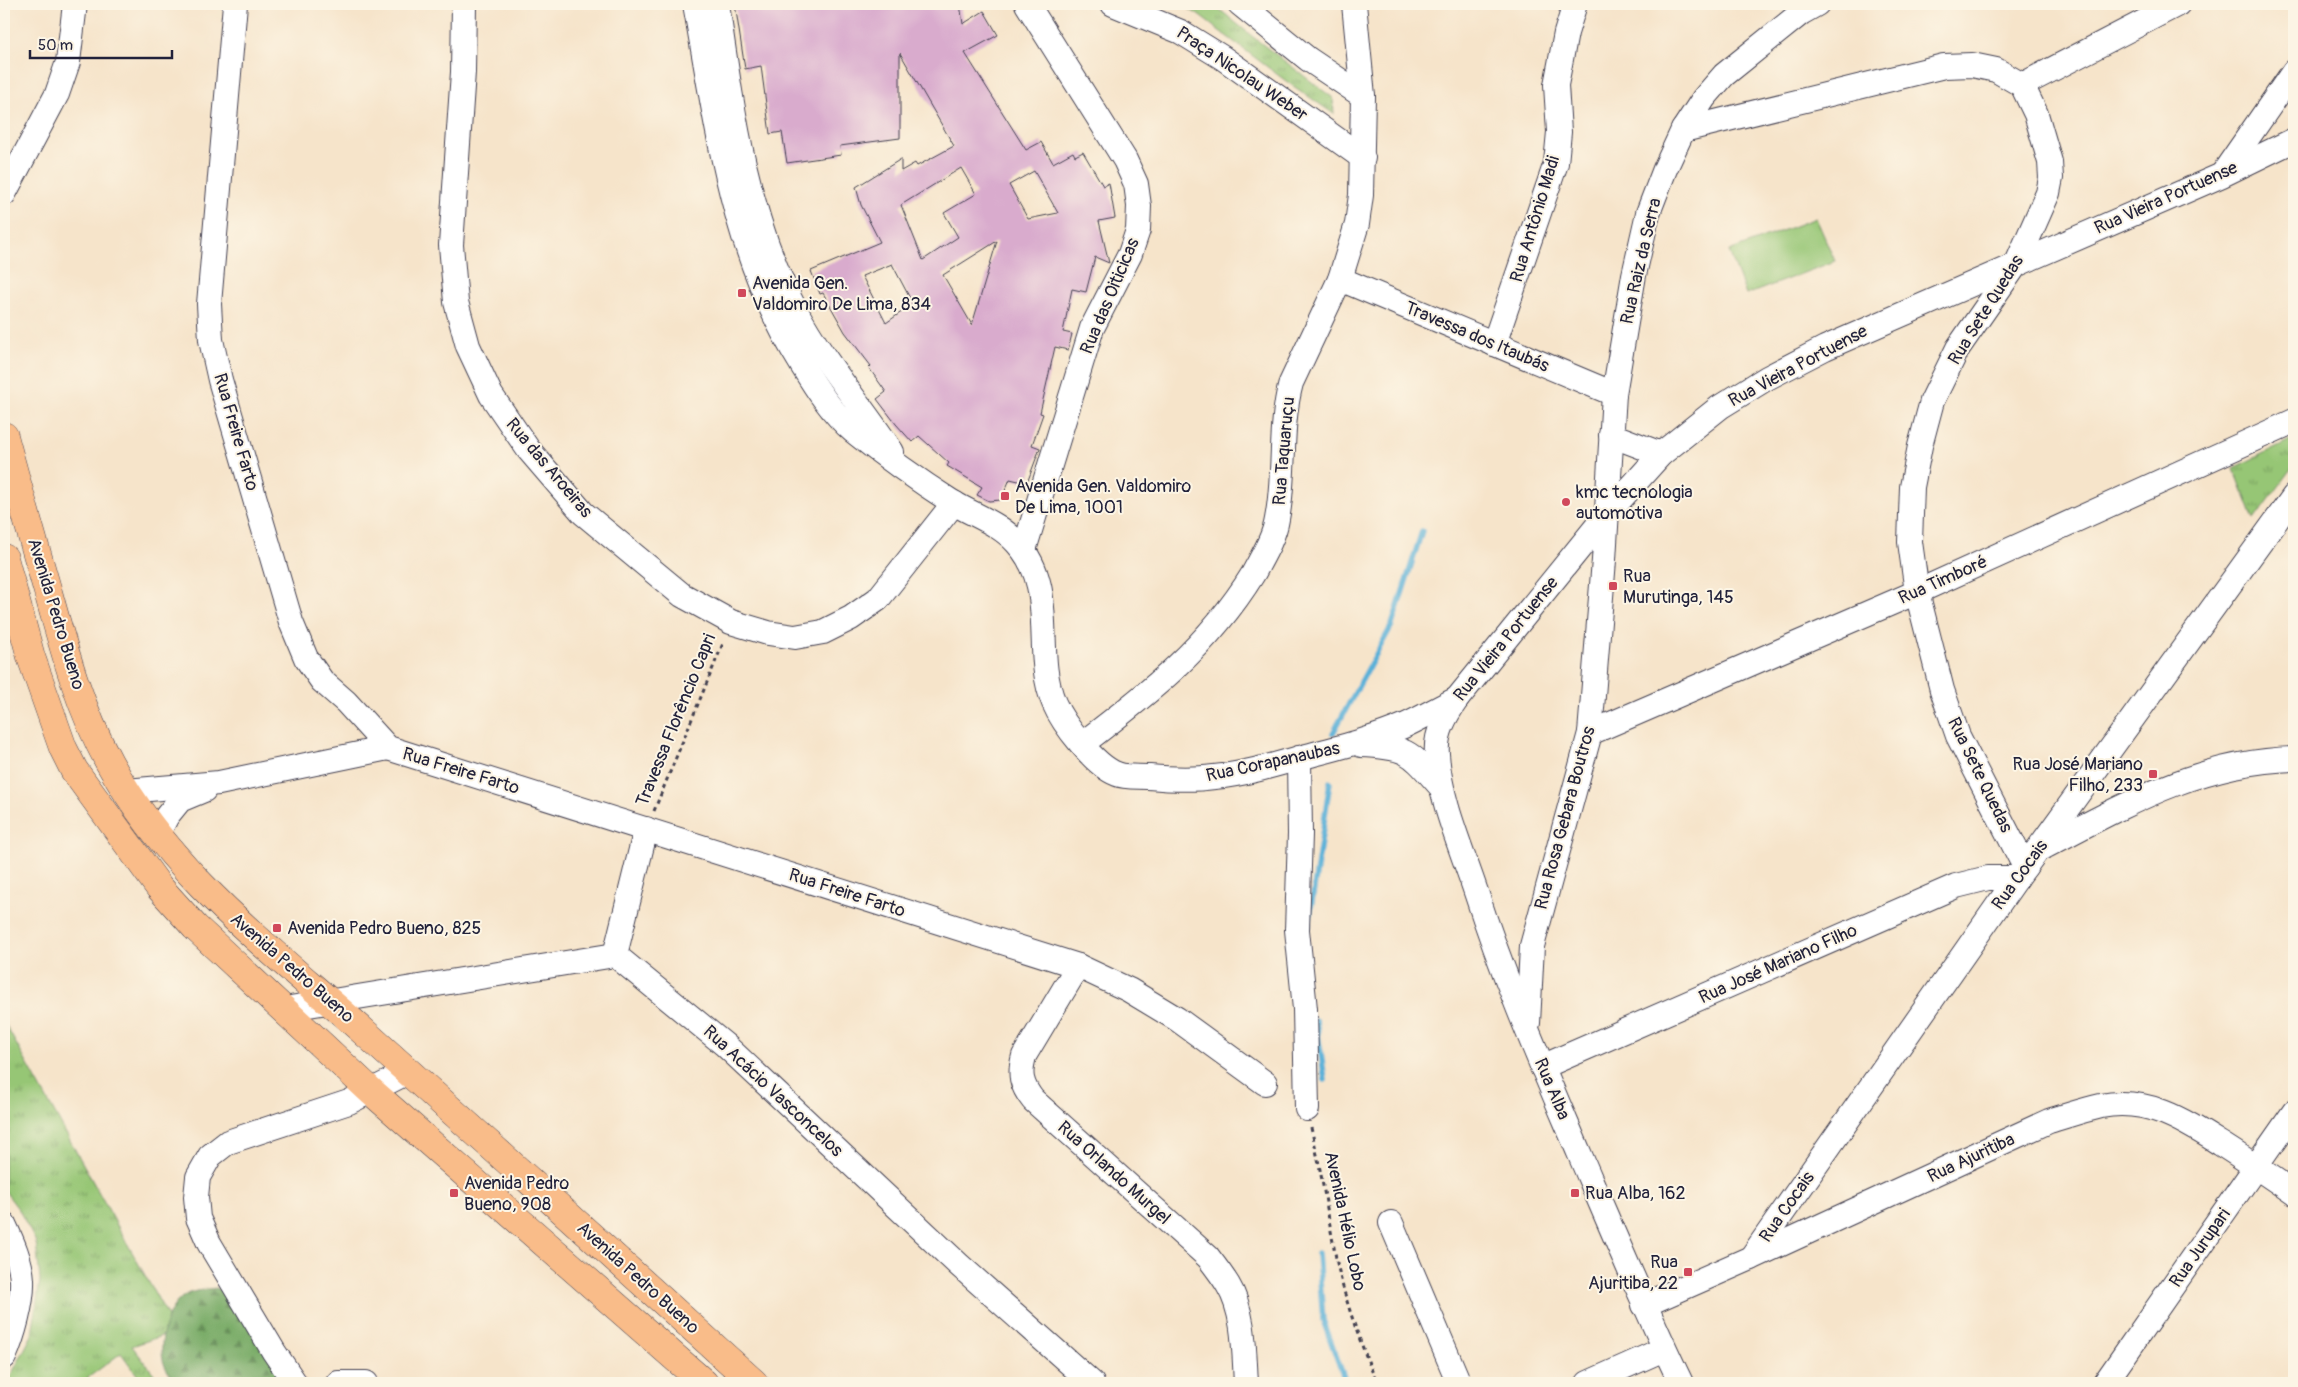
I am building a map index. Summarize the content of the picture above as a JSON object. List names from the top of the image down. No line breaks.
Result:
{"streets":{"main road":["Avenida Pedro Bueno"],"street":["Praça Nicolau Weber","Rua Vieira Portuense","Rua Antônio Madi","Rua Raiz da Serra","Rua das Oiticicas","Rua Sete Quedas","Travessa dos Itaubás","Rua Freire Farto","Rua Taquaruçu","Rua das Aroeiras","Rua Timboré","Rua Corapanaubas","Rua Rosa Gebara Boutros","Rua Cocais","Rua José Mariano Filho","Rua Alba","Rua Acácio Vasconcelos","Rua Ajuritiba","Rua Orlando Murgel","Rua Jurupari"],"path":["Travessa Florêncio Capri","Avenida Hélio Lobo"]},"crossings":[["Praça Nicolau Weber","Rua Taquaruçu"],["Rua Vieira Portuense","Rua Raiz da Serra"],["Rua Vieira Portuense","Rua Sete Quedas"],["Rua Vieira Portuense","Rua Corapanaubas"],["Rua Vieira Portuense","Rua Rosa Gebara Boutros"],["Rua Vieira Portuense","Rua Alba"],["Rua Antônio Madi","Travessa dos Itaubás"],["Rua Raiz da Serra","Travessa dos Itaubás"],["Rua Raiz da Serra","Rua Rosa Gebara Boutros"],["Rua das Oiticicas","Rua Corapanaubas"],["Rua Sete Quedas","Rua Timboré"],["Rua Sete Quedas","Rua Cocais"],["Rua Sete Quedas","Rua José Mariano Filho"],["Travessa dos Itaubás","Rua Taquaruçu"],["Rua Freire Farto","Travessa Florêncio Capri"],["Rua Freire Farto","Rua Orlando Murgel"],["Rua Taquaruçu","Rua Corapanaubas"],["Rua das Aroeiras","Travessa Florêncio Capri"],["Rua Timboré","Rua Rosa Gebara Boutros"],["Rua Corapanaubas","Rua Alba"],["Rua Rosa Gebara Boutros","Rua Alba"],["Rua Cocais","Rua José Mariano Filho"],["Rua Cocais","Rua Ajuritiba"],["Rua José Mariano Filho","Rua Alba"],["Rua Alba","Rua Ajuritiba"],["Rua Ajuritiba","Rua Jurupari"]],"places":{"transit":["Avenida Gen. Valdomiro De Lima, 834","Avenida Gen. Valdomiro De Lima, 1001","Rua Murutinga, 145","Rua José Mariano Filho, 233","Avenida Pedro Bueno, 825","Avenida Pedro Bueno, 908","Rua Alba, 162","Rua Ajuritiba, 22"],"other":["kmc tecnologia automotiva"]},"scale_bar":"50 m"}
